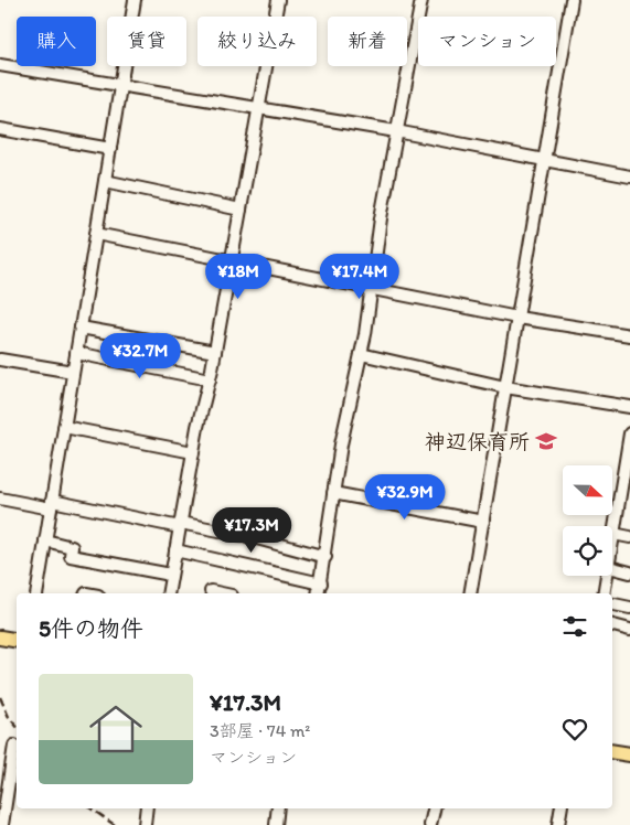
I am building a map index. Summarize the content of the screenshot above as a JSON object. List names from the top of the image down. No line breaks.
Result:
{"places":{"school or university":["神辺保育所"]},"north":"right","page":{"chip":["購入","賃貸","絞り込み","新着","マンション"],"price":["¥18M","¥17.4M","¥32.7M","¥32.9M","¥17.3M"],"heading":"5件の物件","list":[{"name":"¥17.3M","note":"3部屋 · 74 m² · マンション"}]}}
